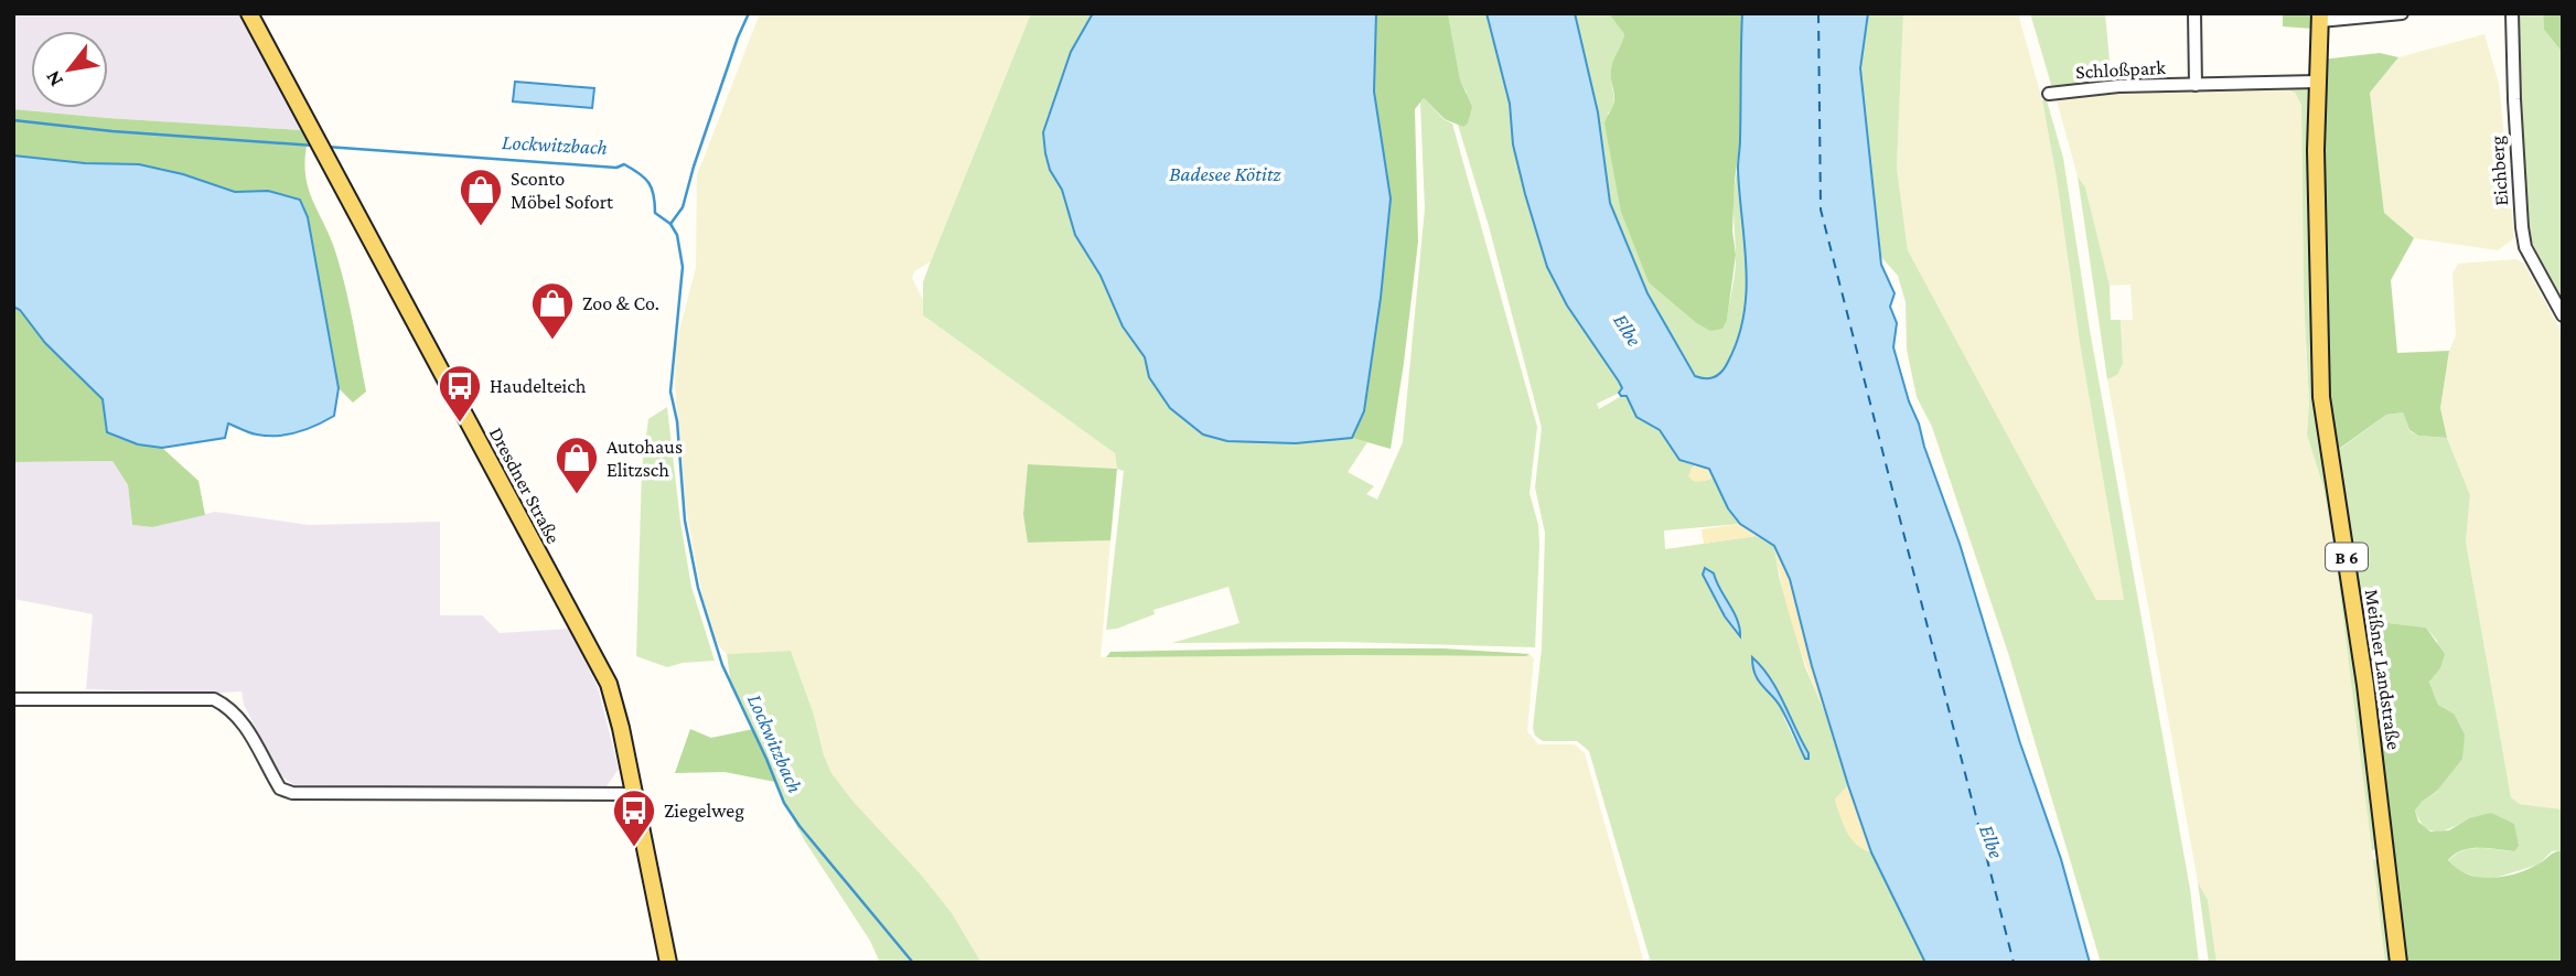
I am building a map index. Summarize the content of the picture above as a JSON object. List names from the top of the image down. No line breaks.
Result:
{"streets":{"main road":["Dresdner Straße","B 6","Meißner Landstraße"],"street":["Schloßpark","Eichberg"]},"crossings":[["Schloßpark","B 6"],["Schloßpark","Meißner Landstraße"],["B 6","Meißner Landstraße"]],"water":["Lockwitzbach","Badesee Kötitz","Elbe"],"places":{"shop":["Sconto Möbel Sofort","Zoo & Co.","Autohaus Elitzsch"],"bus stop":["Haudelteich","Ziegelweg"]},"north":"bottom left"}
